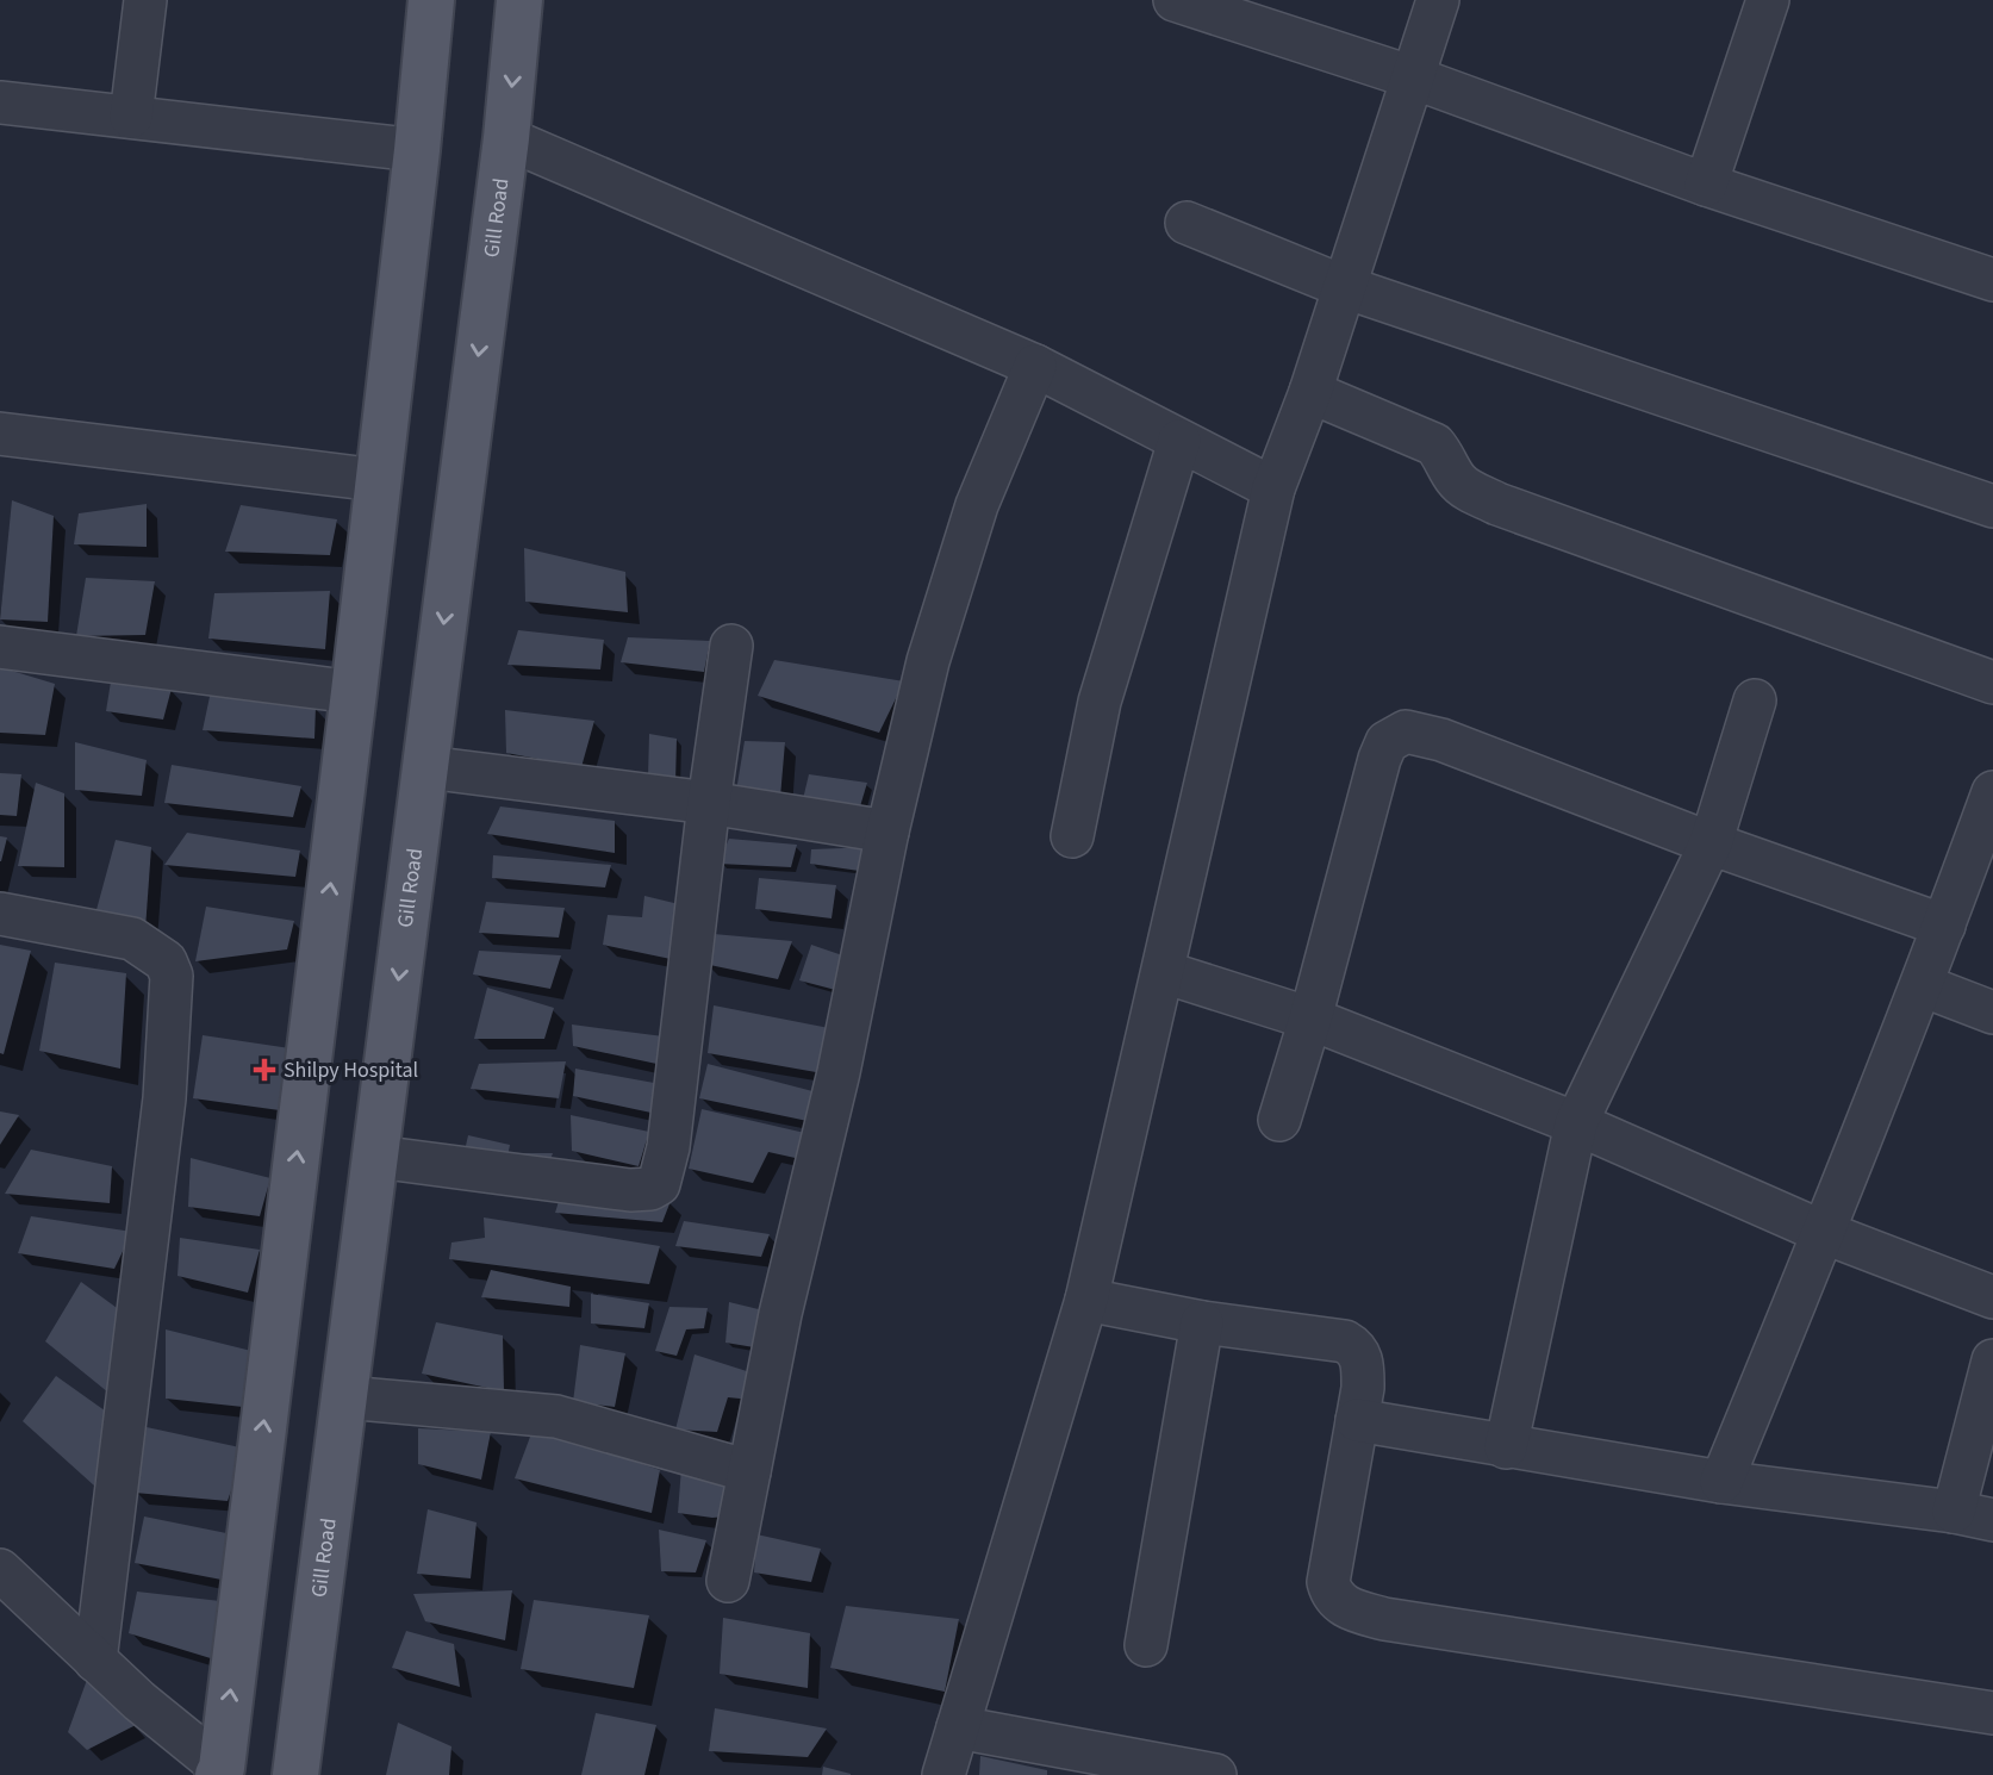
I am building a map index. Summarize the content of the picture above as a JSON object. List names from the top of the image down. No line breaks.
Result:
{"streets":{"main road":["Gill Road"]},"places":{"health":["Shilpy Hospital"]}}
